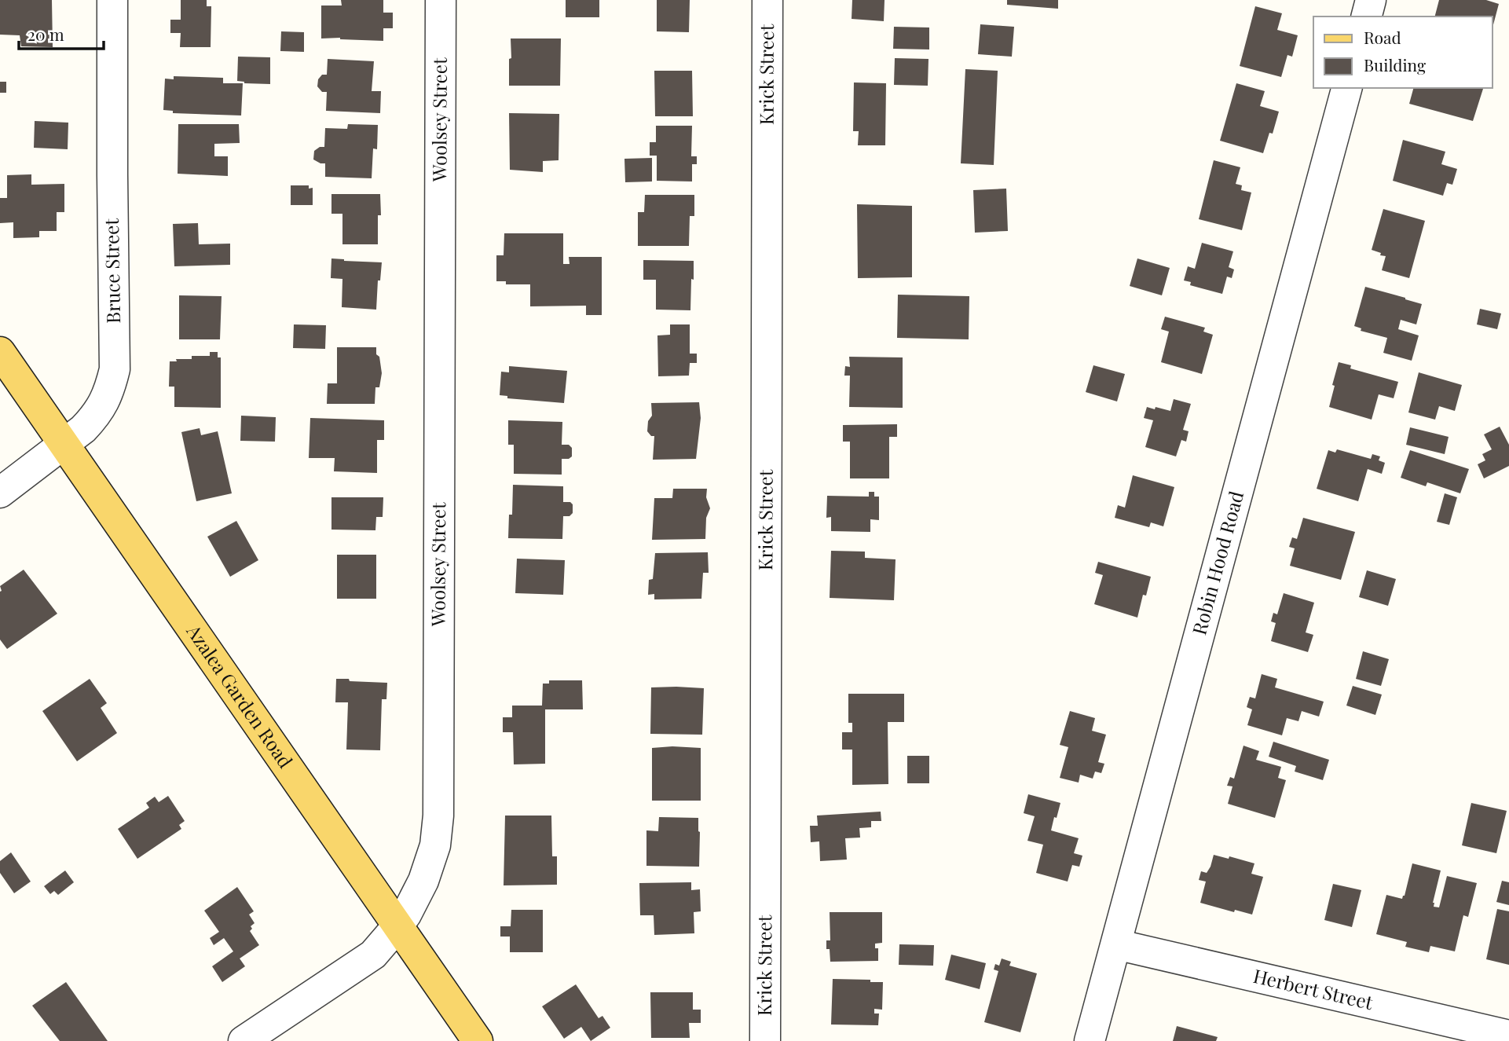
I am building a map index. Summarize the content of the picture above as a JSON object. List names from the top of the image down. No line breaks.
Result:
{"streets":{"main road":["Azalea Garden Road"],"street":["Krick Street","Woolsey Street","Bruce Street","Robin Hood Road","Herbert Street"]},"crossings":[["Woolsey Street","Azalea Garden Road"],["Bruce Street","Azalea Garden Road"],["Robin Hood Road","Herbert Street"]],"legend":["Road","Building"],"scale_bar":"20 m"}
